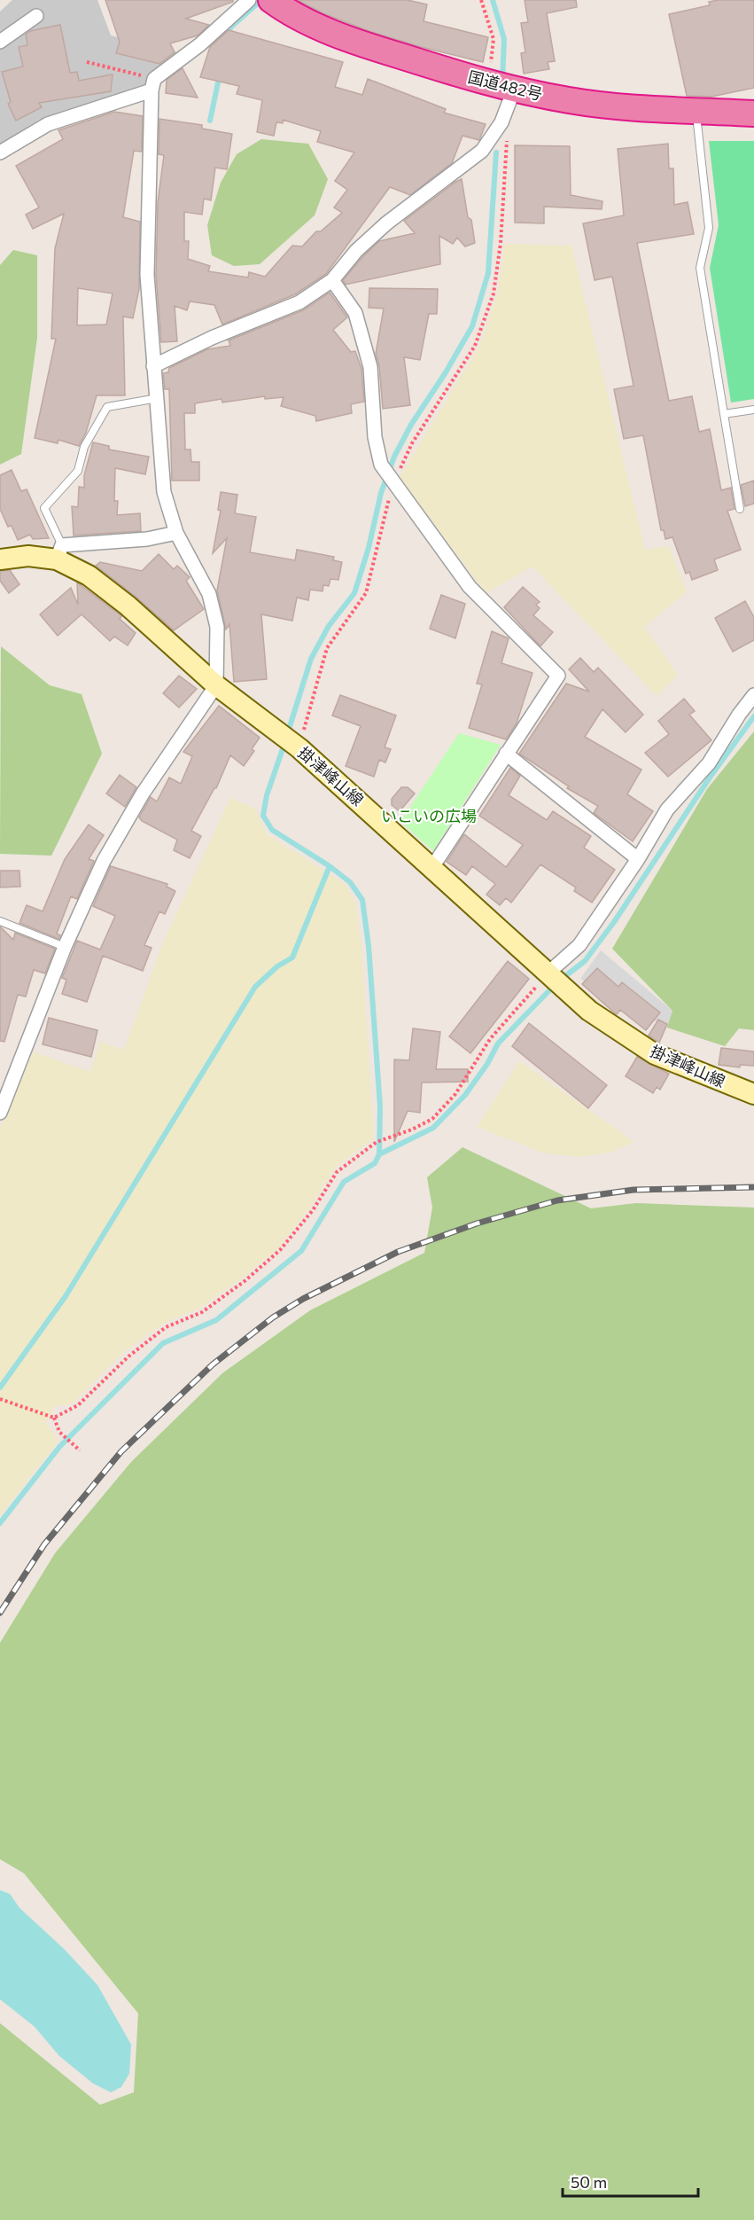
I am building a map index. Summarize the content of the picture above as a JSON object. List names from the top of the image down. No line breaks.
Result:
{"streets":{"highway":["国道482号"],"main road":["掛津峰山線"]},"parks":["いこいの広場"],"scale_bar":"50 m"}
